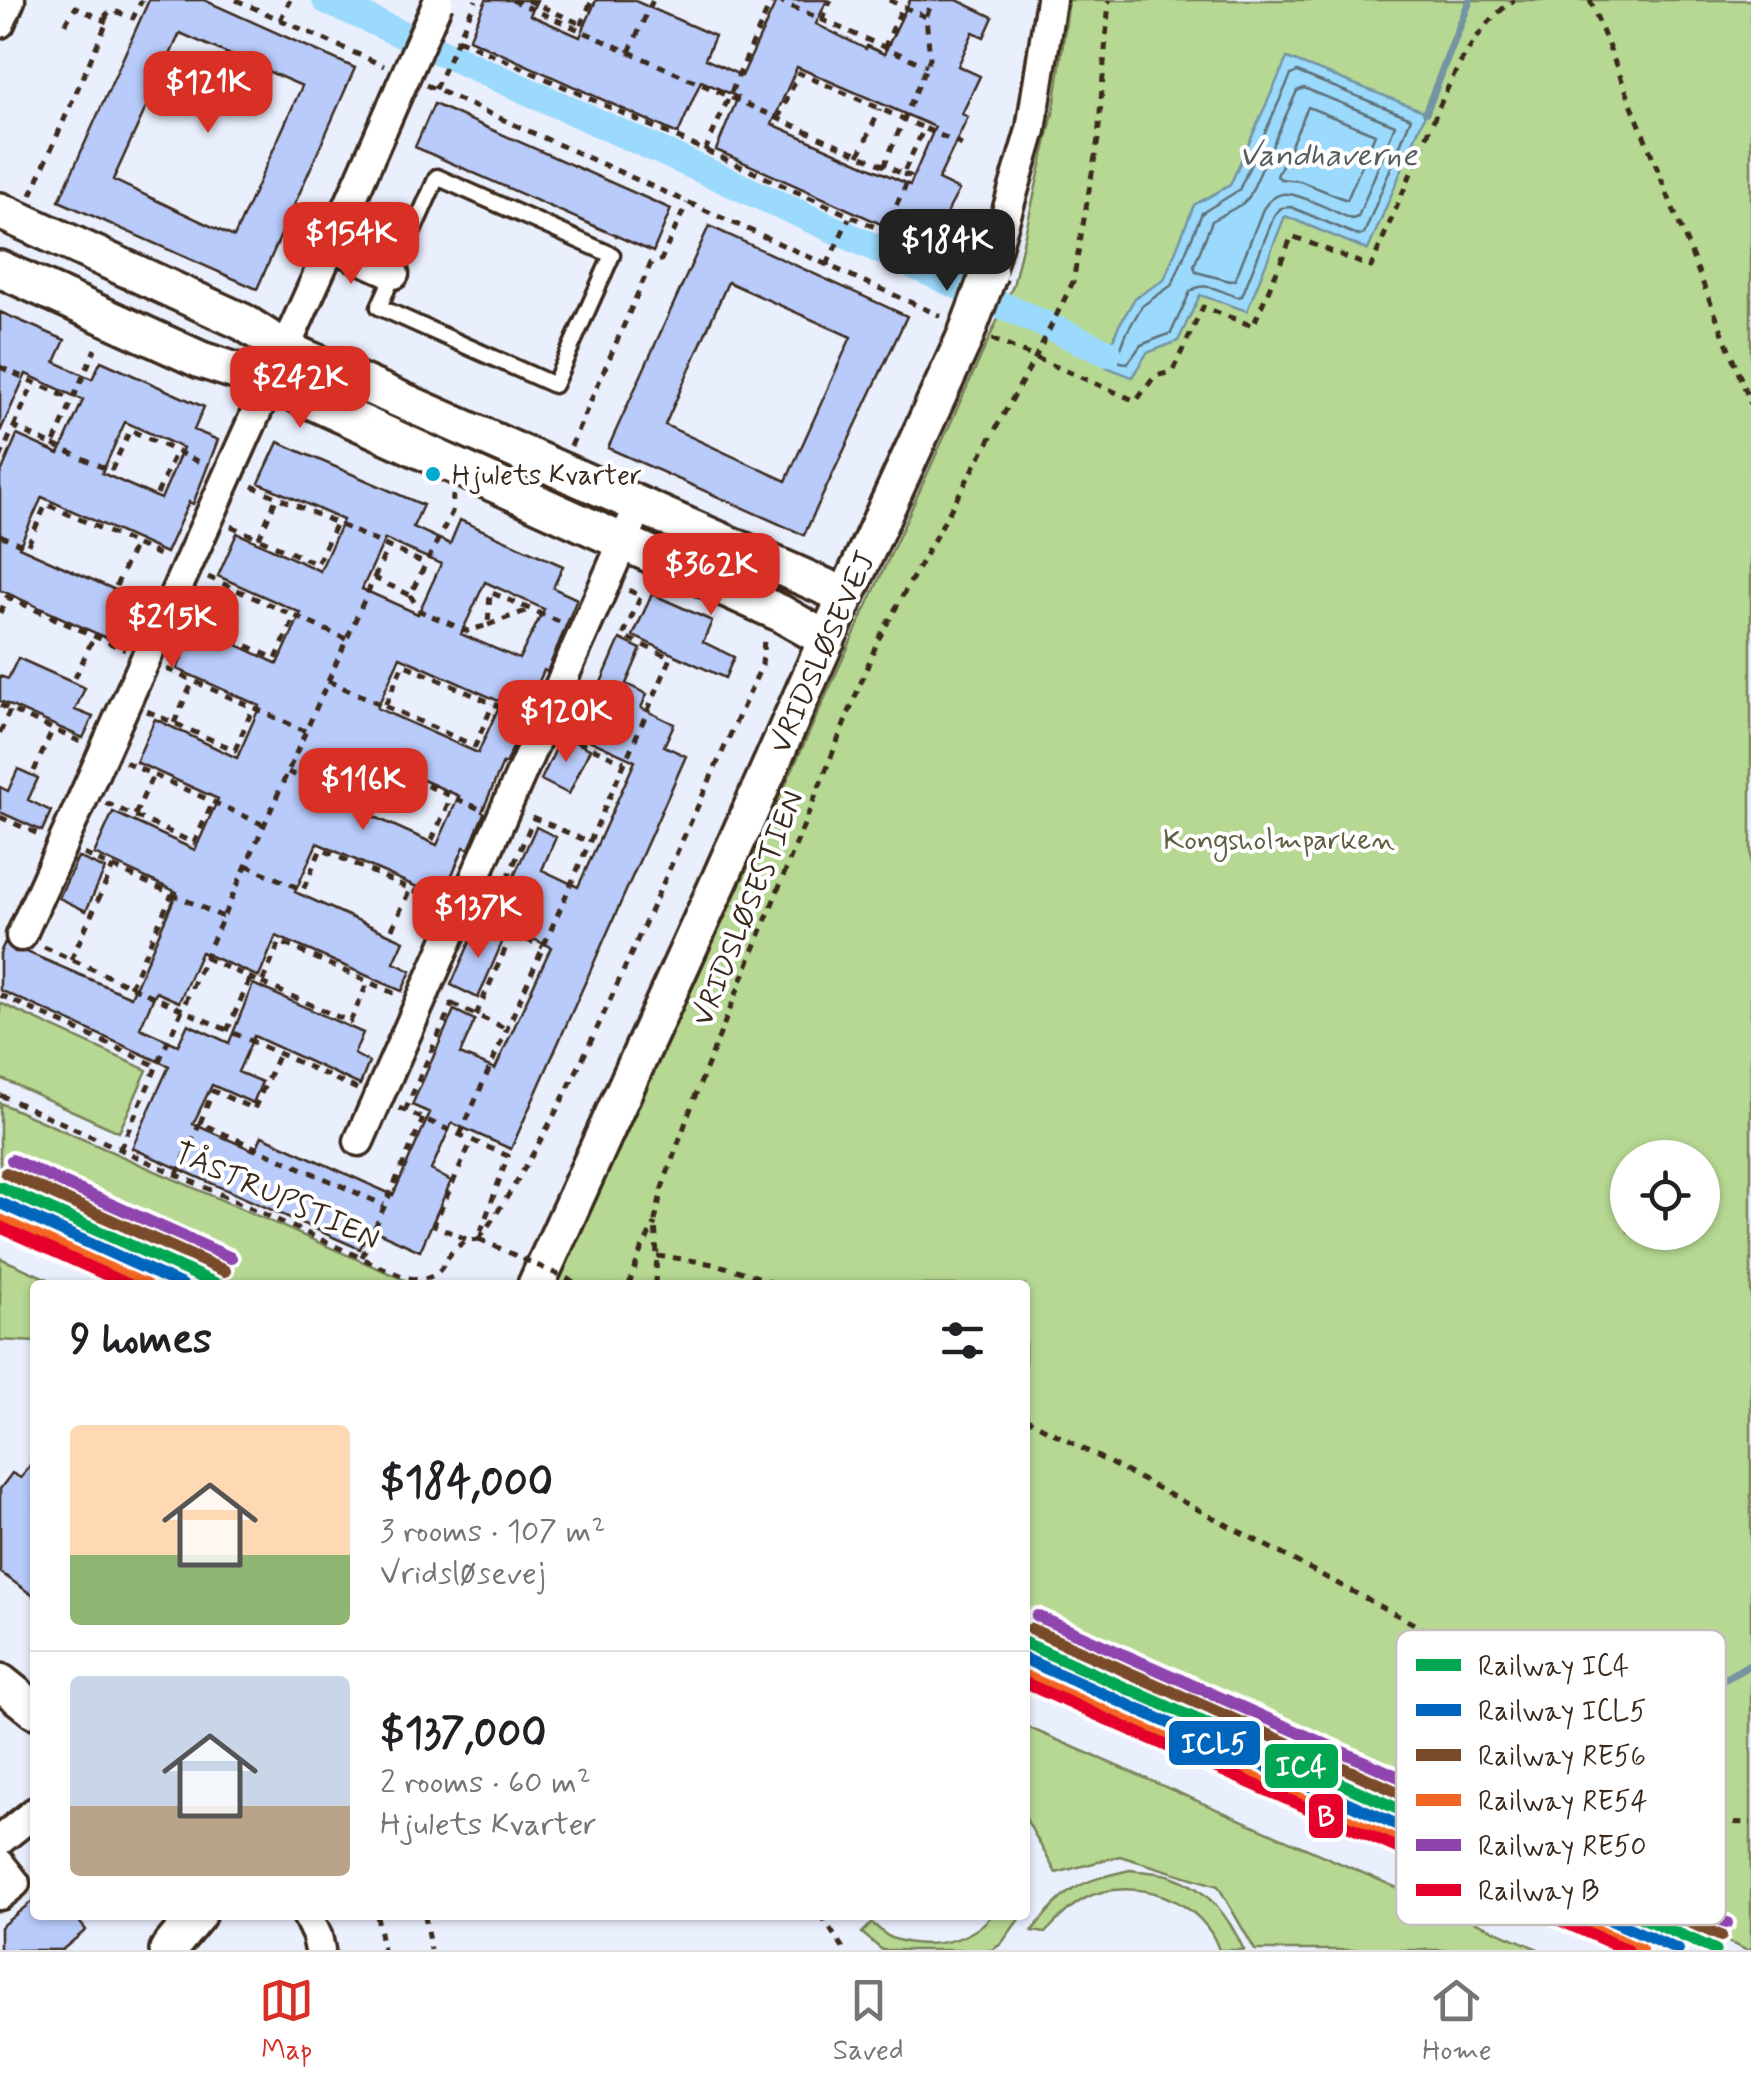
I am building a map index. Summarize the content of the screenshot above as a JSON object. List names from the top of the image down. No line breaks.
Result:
{"streets":{"street":["VRIDSLØSEVEJ"],"path":["VRIDSLØSESTIEN","TÅSTRUPSTIEN"]},"water":["Vandhaverne"],"parks":["Kongsholmparken"],"places":["Hjulets Kvarter"],"lines":["rail line RE50","rail line RE56","rail line IC4","rail line ICL5","rail line RE54","rail line B"],"legend":["Railway IC4","Railway ICL5","Railway RE56","Railway RE54","Railway RE50","Railway B"],"page":{"price":["$121K","$154K","$184K","$242K","$362K","$215K","$120K","$116K","$137K"],"heading":"9 homes","list":[{"name":"$184,000","note":"3 rooms · 107 m² · Vridsløsevej"},{"name":"$137,000","note":"2 rooms · 60 m² · Hjulets Kvarter"}],"tabs":["Map","Saved","Home"]}}
